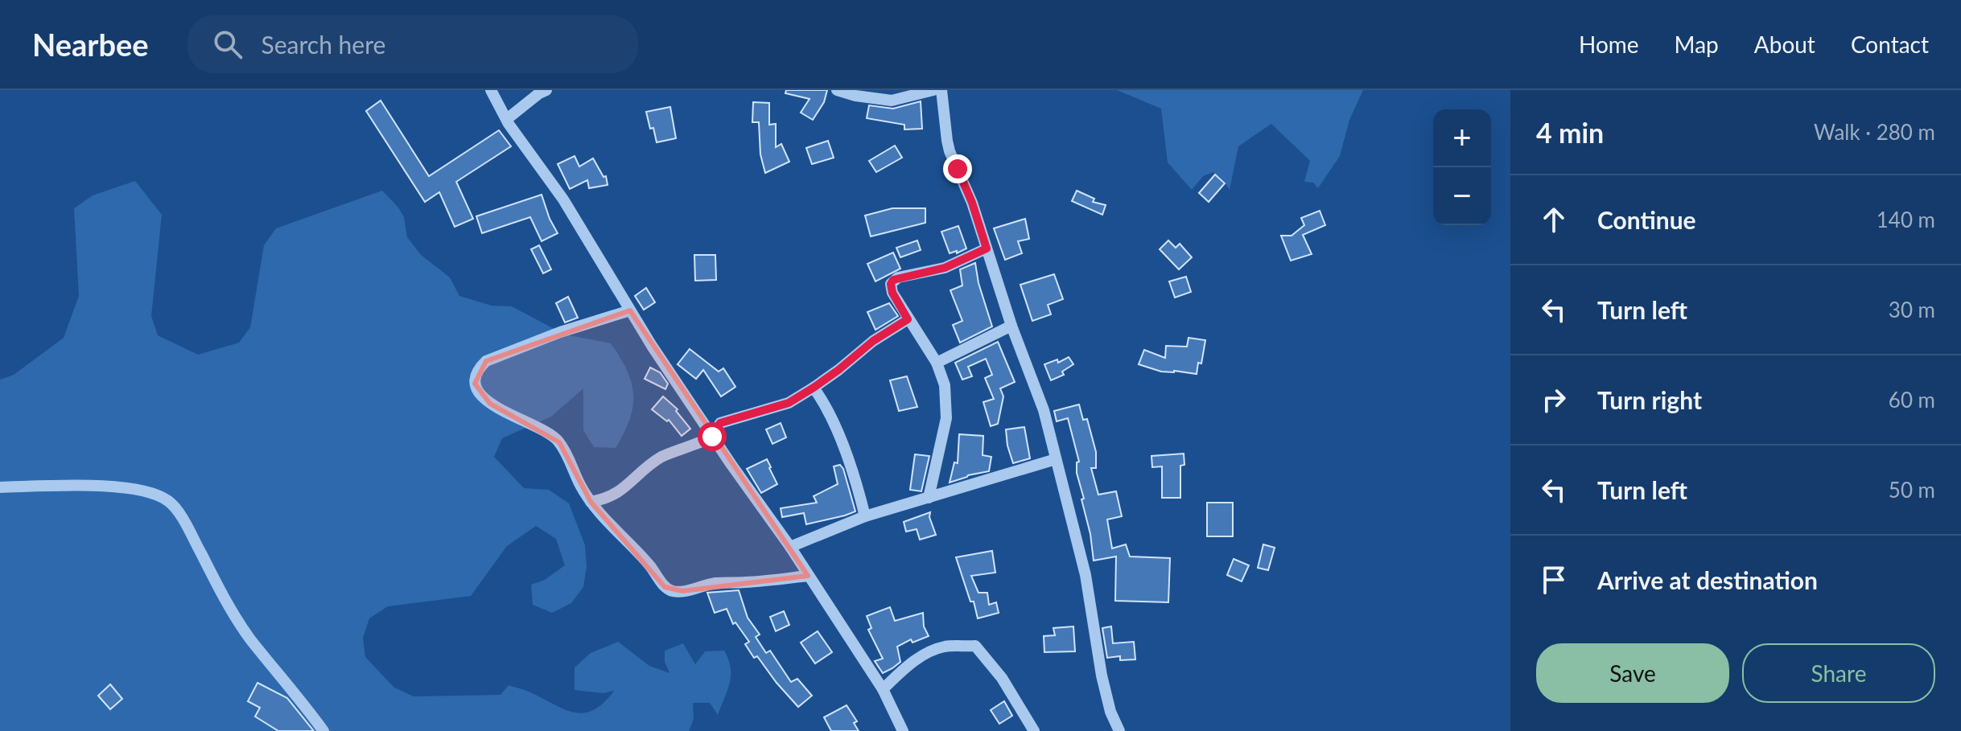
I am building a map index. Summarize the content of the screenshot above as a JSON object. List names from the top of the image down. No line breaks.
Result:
{"page":{"header":"Nearbee","search":"Search here","nav":["Home","Map","About","Contact"],"heading":["4 min","Walk · 280 m"],"map_buttons":["+","−"],"list":[["Continue","140 m"],["Turn left","30 m"],["Turn right","60 m"],["Turn left","50 m"],"Arrive at destination"],"buttons":["Save","Share"]}}
